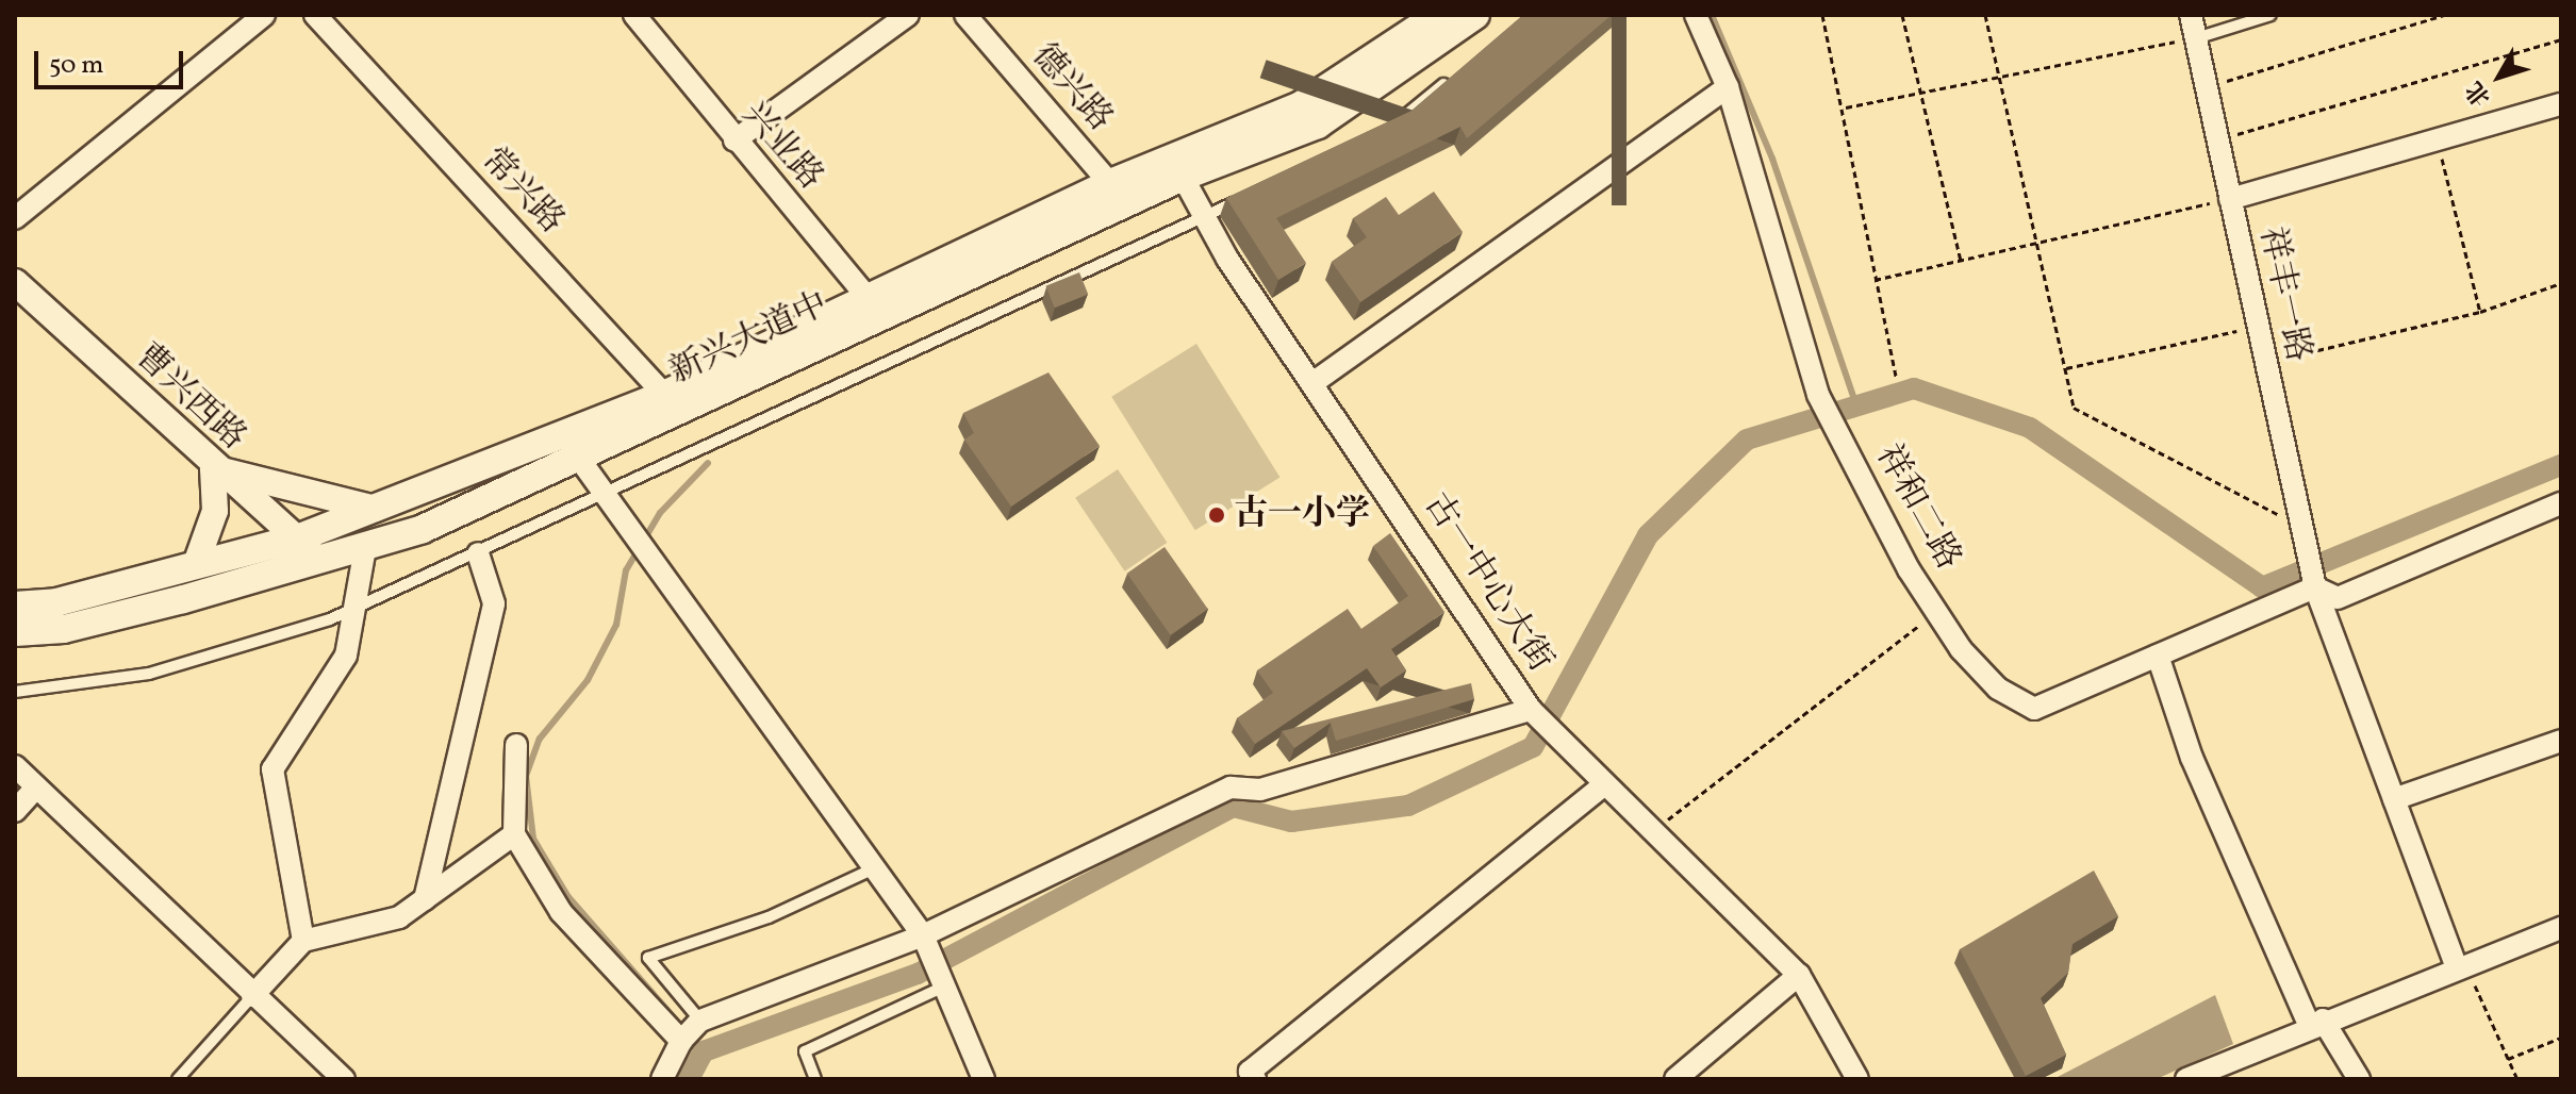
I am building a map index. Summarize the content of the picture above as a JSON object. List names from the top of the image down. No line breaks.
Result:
{"streets":{"main road":["新兴大道中"],"street":["德兴路","兴业路","常兴路","祥丰一路","曹兴西路","祥和二路","古一中心大街"]},"crossings":[["德兴路","新兴大道中"],["兴业路","新兴大道中"],["常兴路","新兴大道中"],["祥丰一路","祥和二路"],["新兴大道中","曹兴西路"],["新兴大道中","古一中心大街"]],"places":["古一小学"],"scale_bar":"50 m","north":"bottom left"}
